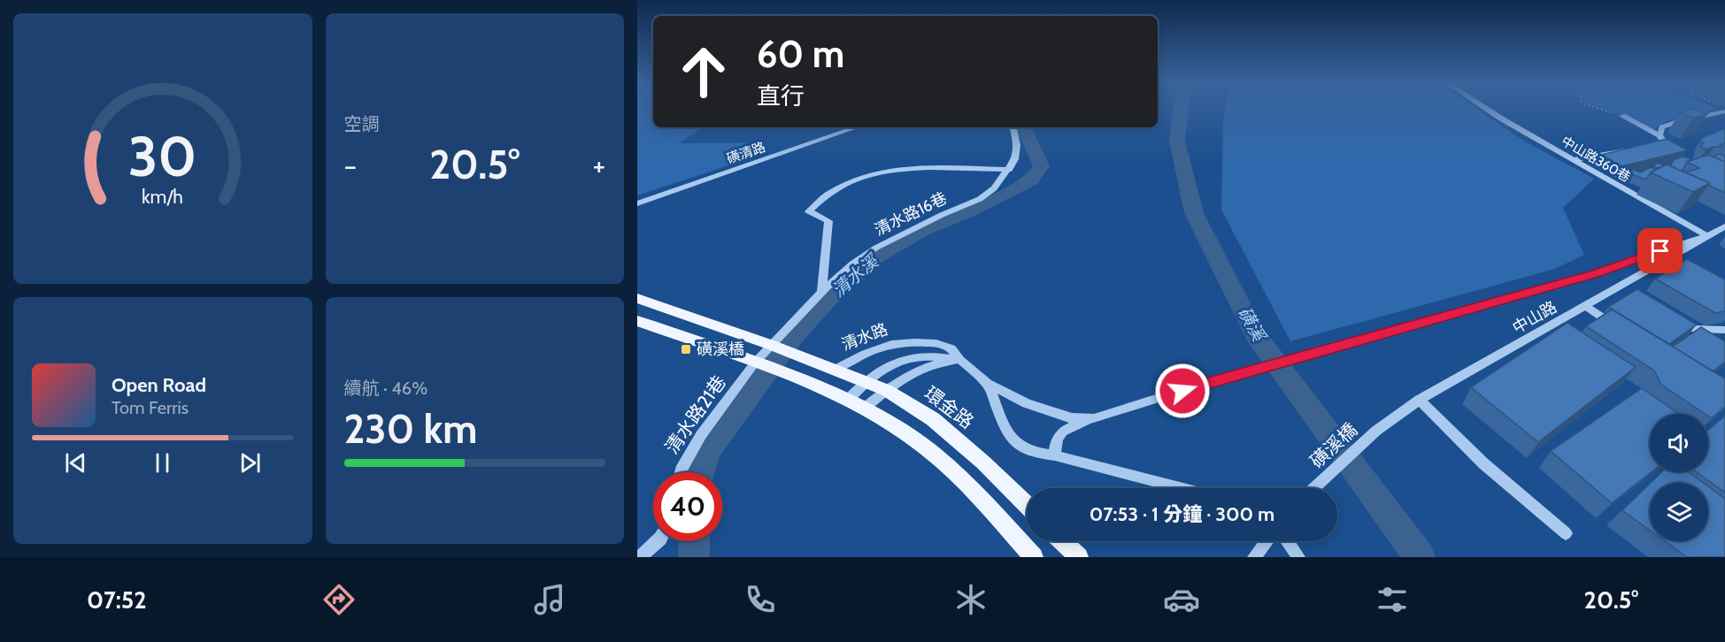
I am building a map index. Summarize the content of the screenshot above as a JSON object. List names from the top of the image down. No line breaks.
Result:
{"streets":{"main road":["清水路","環金路"],"street":["磺清路","中山路360巷","清水路16巷","中山路","清水路21巷","磺溪橋"]},"crossings":[["中山路360巷","中山路"],["中山路360巷","清水路"],["清水路16巷","清水路"],["清水路16巷","清水路21巷"],["中山路","清水路"],["中山路","磺溪橋"],["清水路","環金路"],["清水路","清水路21巷"]],"water":["清水溪","磺溪"],"places":{"transit":["磺溪橋"]},"page":{"tile":["空調",["續航 · 46%","230 km"]],"turn":["60 m","直行"],"heat":["−","20.5°","+"],"song":["Open Road","Tom Ferris"],"limit":"40","trip":"07:53 · 1 分鐘 · 300 m","tabs":["07:52","20.5°"],"gauge":["30","km/h"]}}
